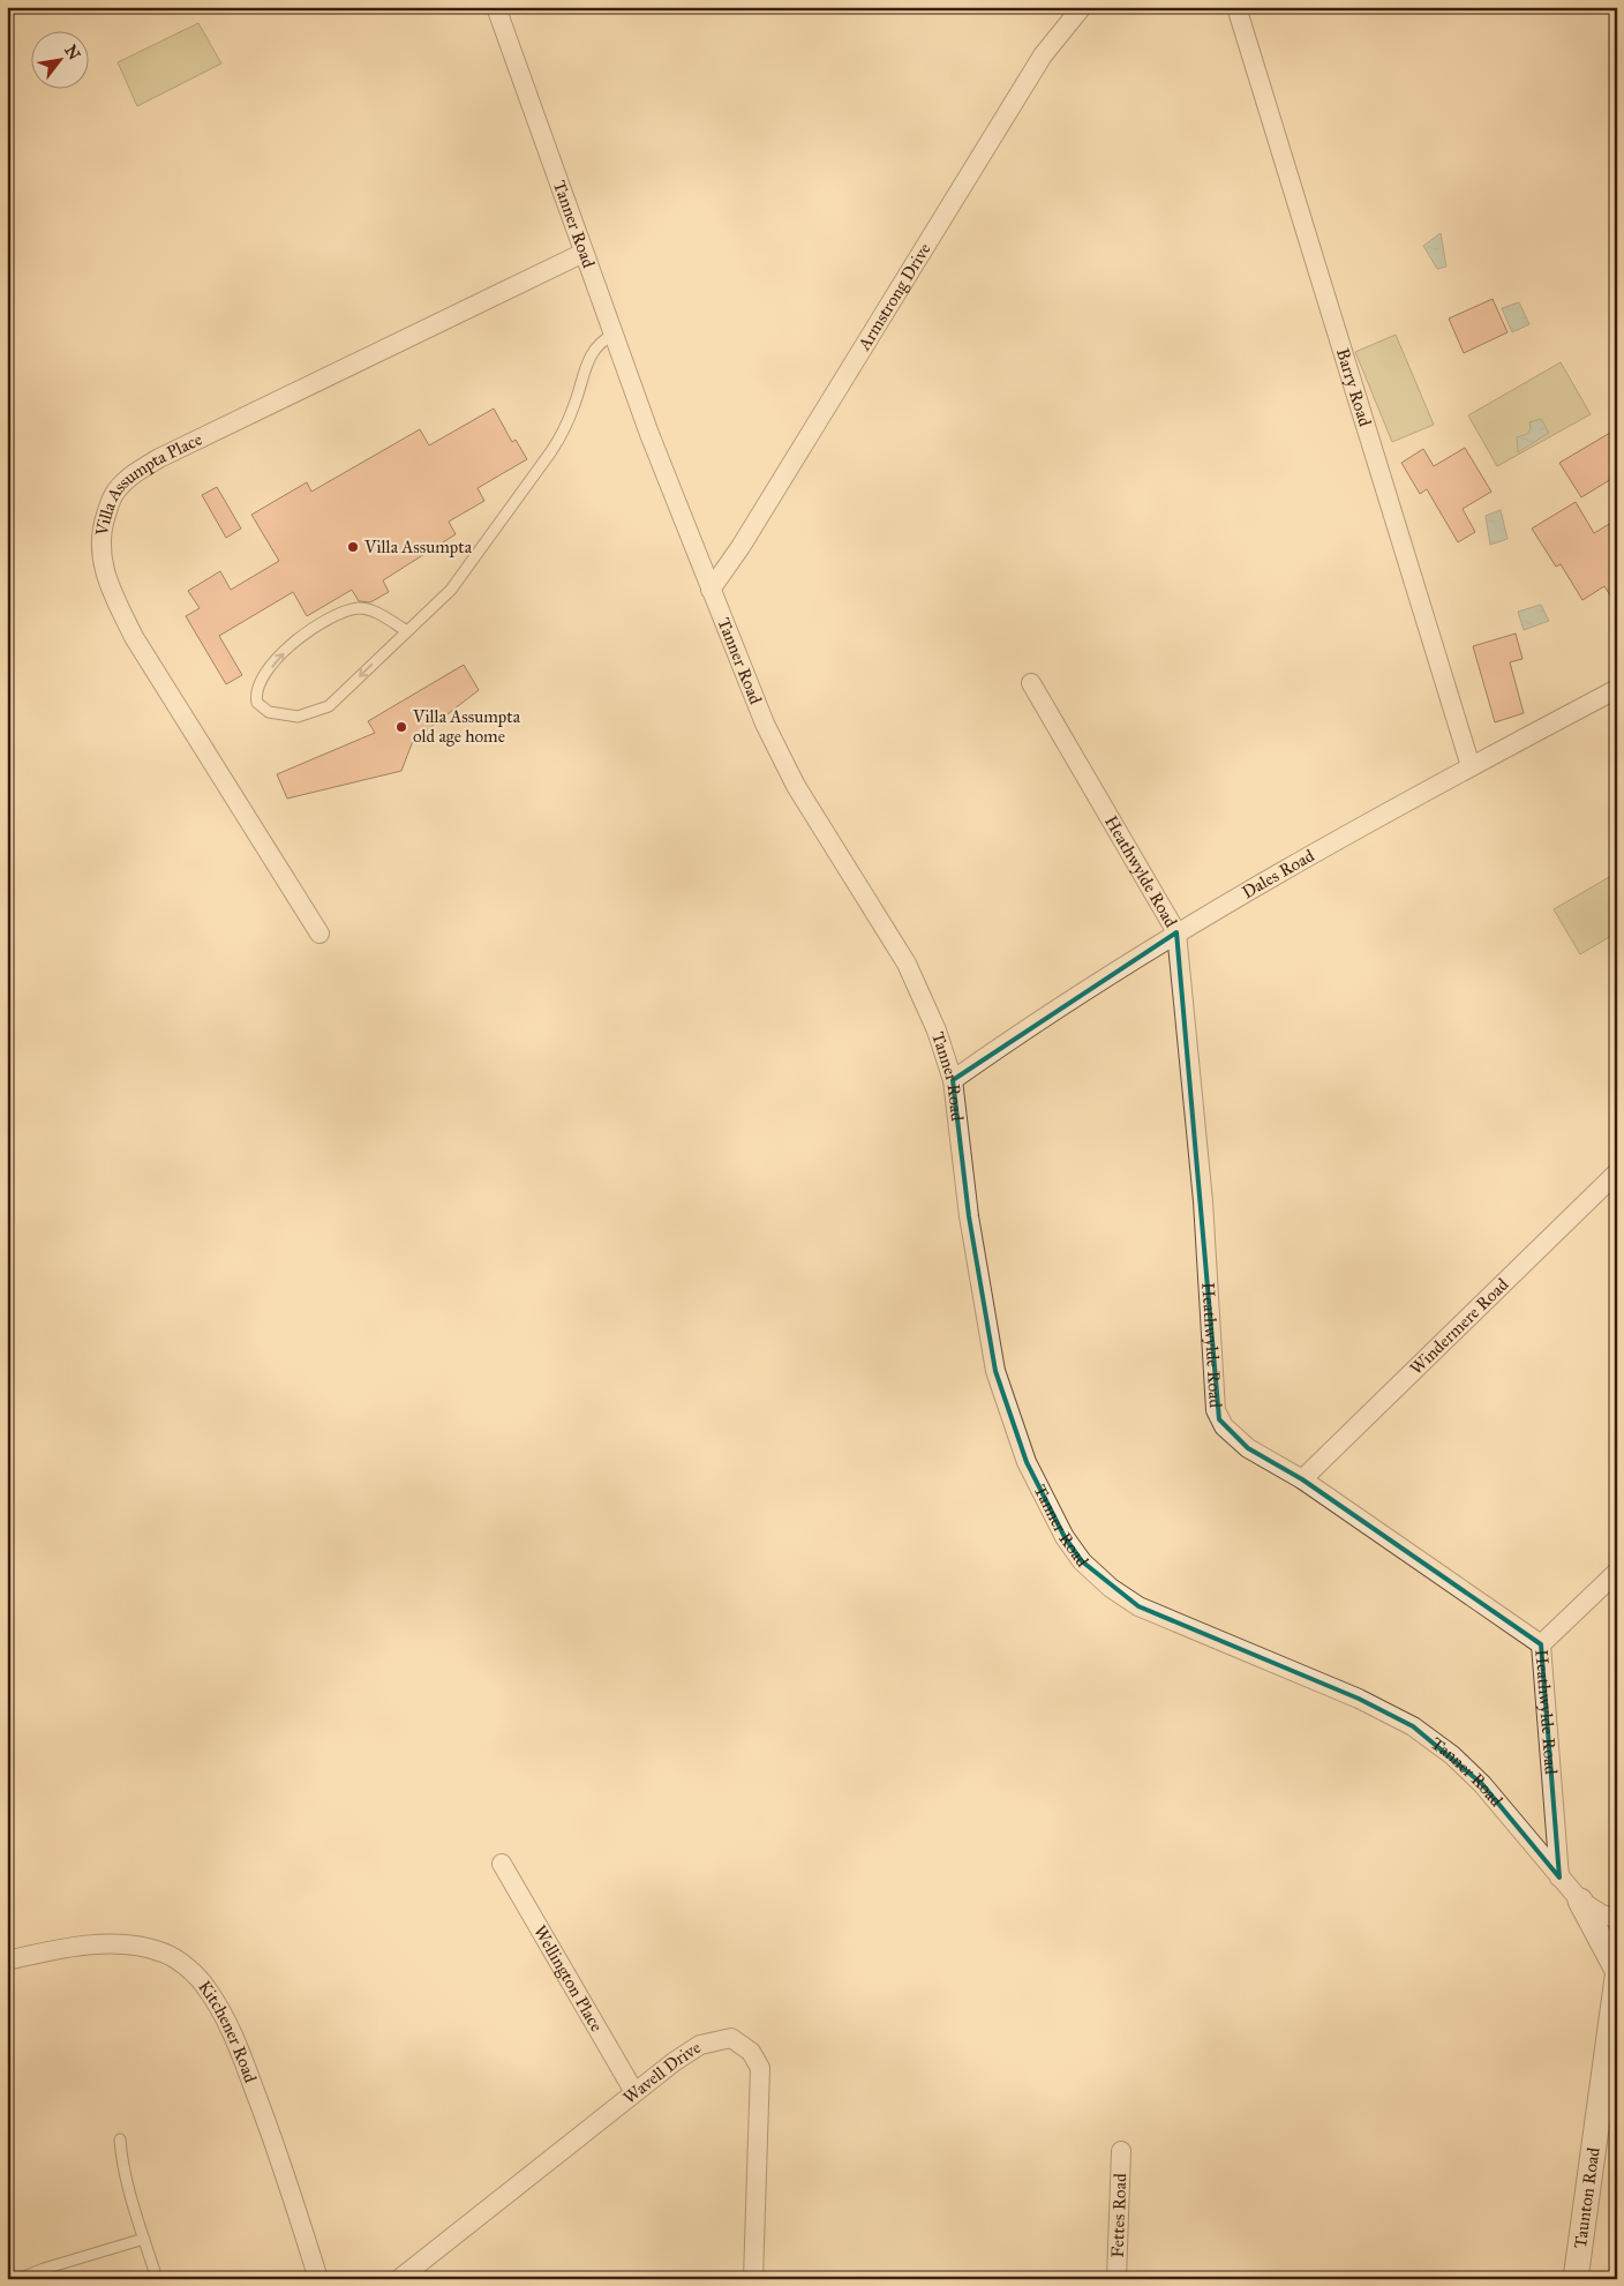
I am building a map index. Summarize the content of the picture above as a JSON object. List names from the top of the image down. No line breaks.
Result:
{"streets":{"street":["Tanner Road","Armstrong Drive","Barry Road","Villa Assumpta Place","Heathwylde Road","Dales Road","Windermere Road","Wellington Place","Kitchener Road","Wavell Drive","Taunton Road","Fettes Road"]},"crossings":[["Tanner Road","Armstrong Drive"],["Tanner Road","Villa Assumpta Place"],["Tanner Road","Heathwylde Road"],["Tanner Road","Dales Road"],["Barry Road","Dales Road"],["Heathwylde Road","Dales Road"],["Heathwylde Road","Windermere Road"],["Wellington Place","Wavell Drive"]],"places":["Villa Assumpta","Villa Assumpta old age home"],"north":"top right"}
